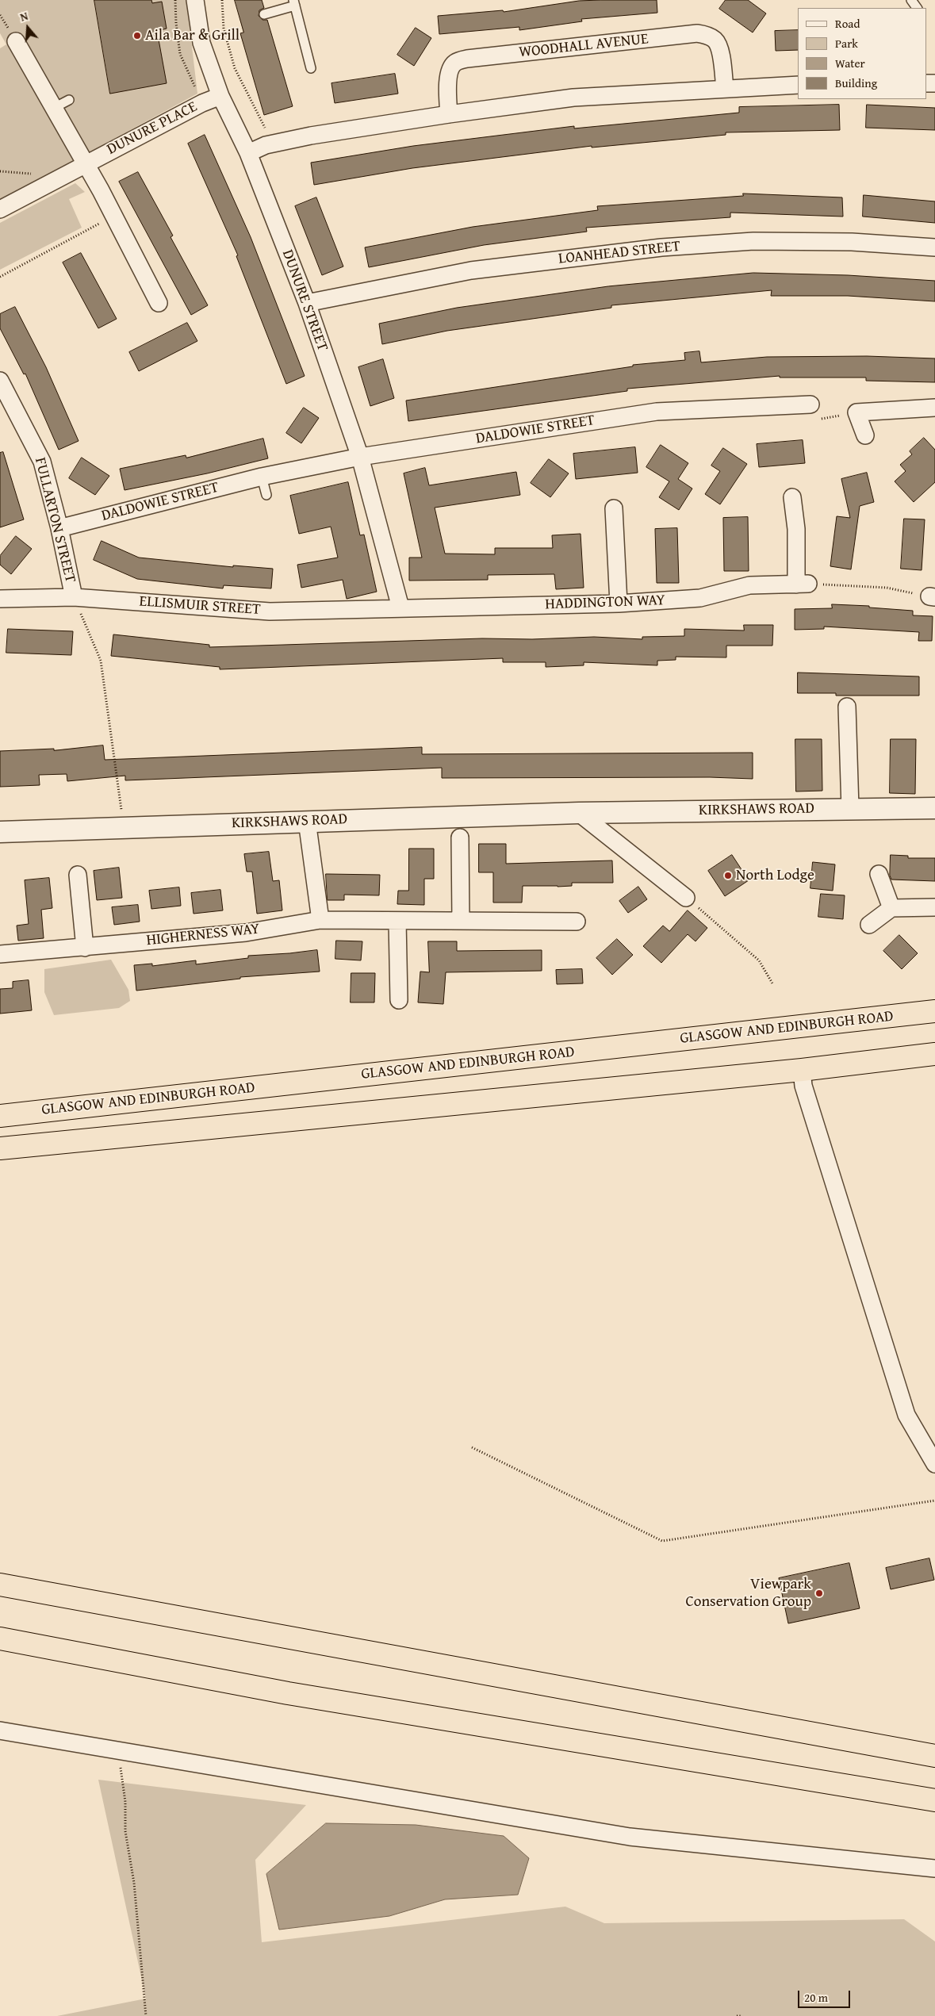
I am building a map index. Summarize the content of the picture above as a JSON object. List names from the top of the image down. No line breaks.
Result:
{"streets":{"highway":["GLASGOW AND EDINBURGH ROAD"],"street":["WOODHALL AVENUE","DUNURE PLACE","LOANHEAD STREET","DUNURE STREET","DALDOWIE STREET","FULLARTON STREET","HADDINGTON WAY","ELLISMUIR STREET","KIRKSHAWS ROAD","HIGHERNESS WAY"]},"crossings":[["DUNURE PLACE","DUNURE STREET"],["LOANHEAD STREET","DUNURE STREET"],["DUNURE STREET","DALDOWIE STREET"],["DUNURE STREET","HADDINGTON WAY"],["DUNURE STREET","ELLISMUIR STREET"],["DALDOWIE STREET","FULLARTON STREET"],["FULLARTON STREET","ELLISMUIR STREET"],["HADDINGTON WAY","ELLISMUIR STREET"]],"places":["Aila Bar & Grill","North Lodge","Viewpark Conservation Group"],"legend":["Road","Park","Water","Building"],"scale_bar":"20 m","north":"top"}
